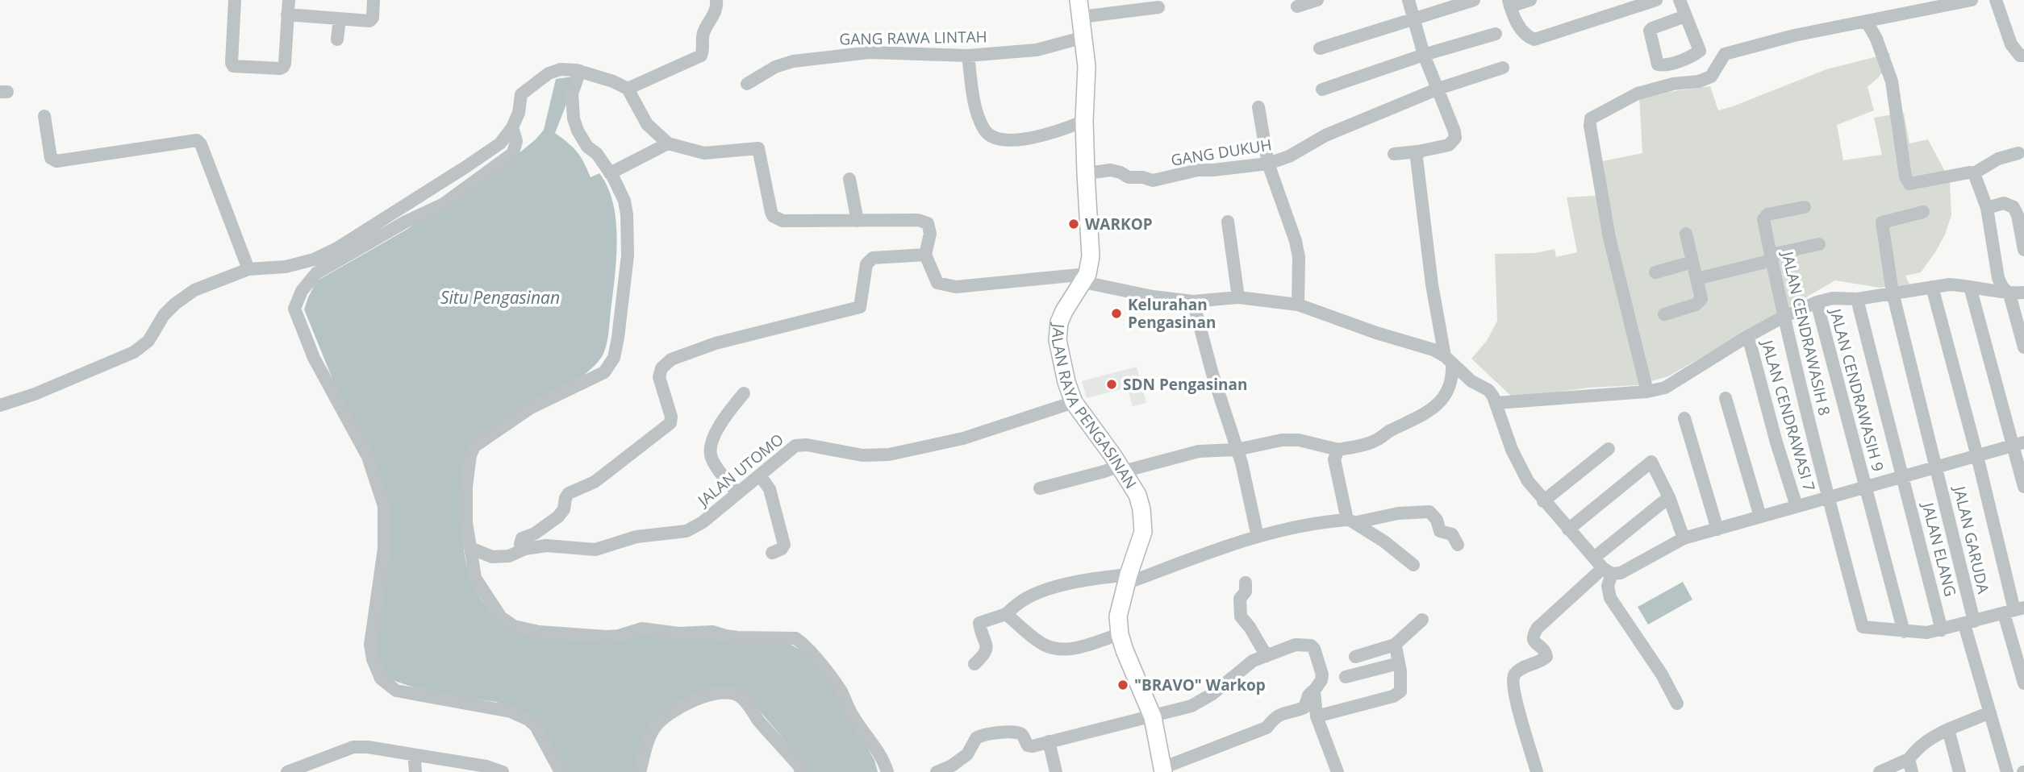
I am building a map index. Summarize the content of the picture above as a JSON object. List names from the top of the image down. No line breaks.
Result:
{"streets":{"main road":["JALAN RAYA PENGASINAN"],"street":["GANG RAWA LINTAH","GANG DUKUH","JALAN CENDRAWASIH 8","JALAN CENDRAWASIH 9","JALAN CENDRAWASI 7","JALAN UTOMO","JALAN GARUDA","JALAN ELANG"]},"crossings":[["GANG RAWA LINTAH","JALAN RAYA PENGASINAN"],["GANG DUKUH","JALAN RAYA PENGASINAN"],["JALAN CENDRAWASIH 8","JALAN CENDRAWASIH 9"],["JALAN RAYA PENGASINAN","JALAN UTOMO"]],"water":["Situ Pengasinan"],"places":["WARKOP","Kelurahan Pengasinan","SDN Pengasinan","\"BRAVO\" Warkop"]}
